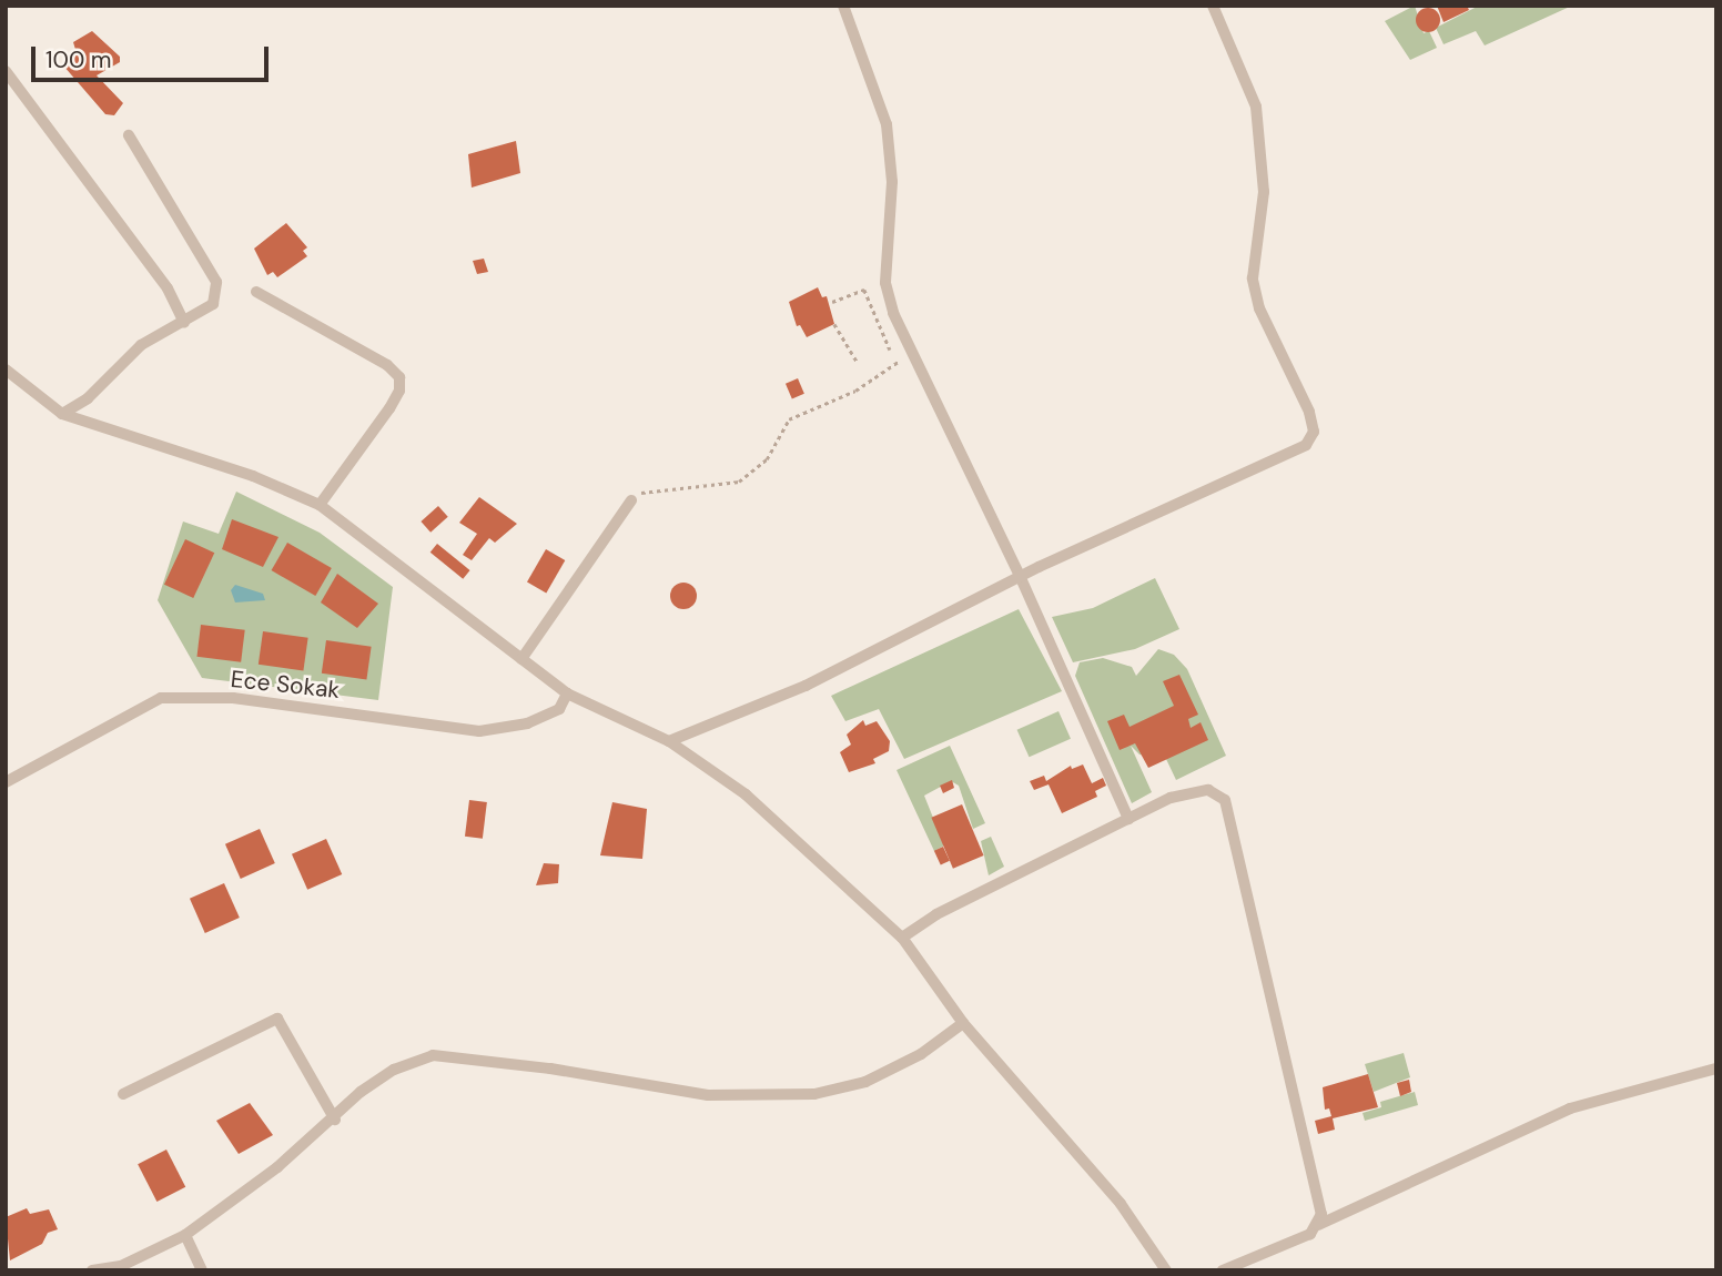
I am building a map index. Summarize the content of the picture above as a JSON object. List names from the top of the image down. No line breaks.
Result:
{"streets":{"street":["Ece Sokak"]},"scale_bar":"100 m"}
